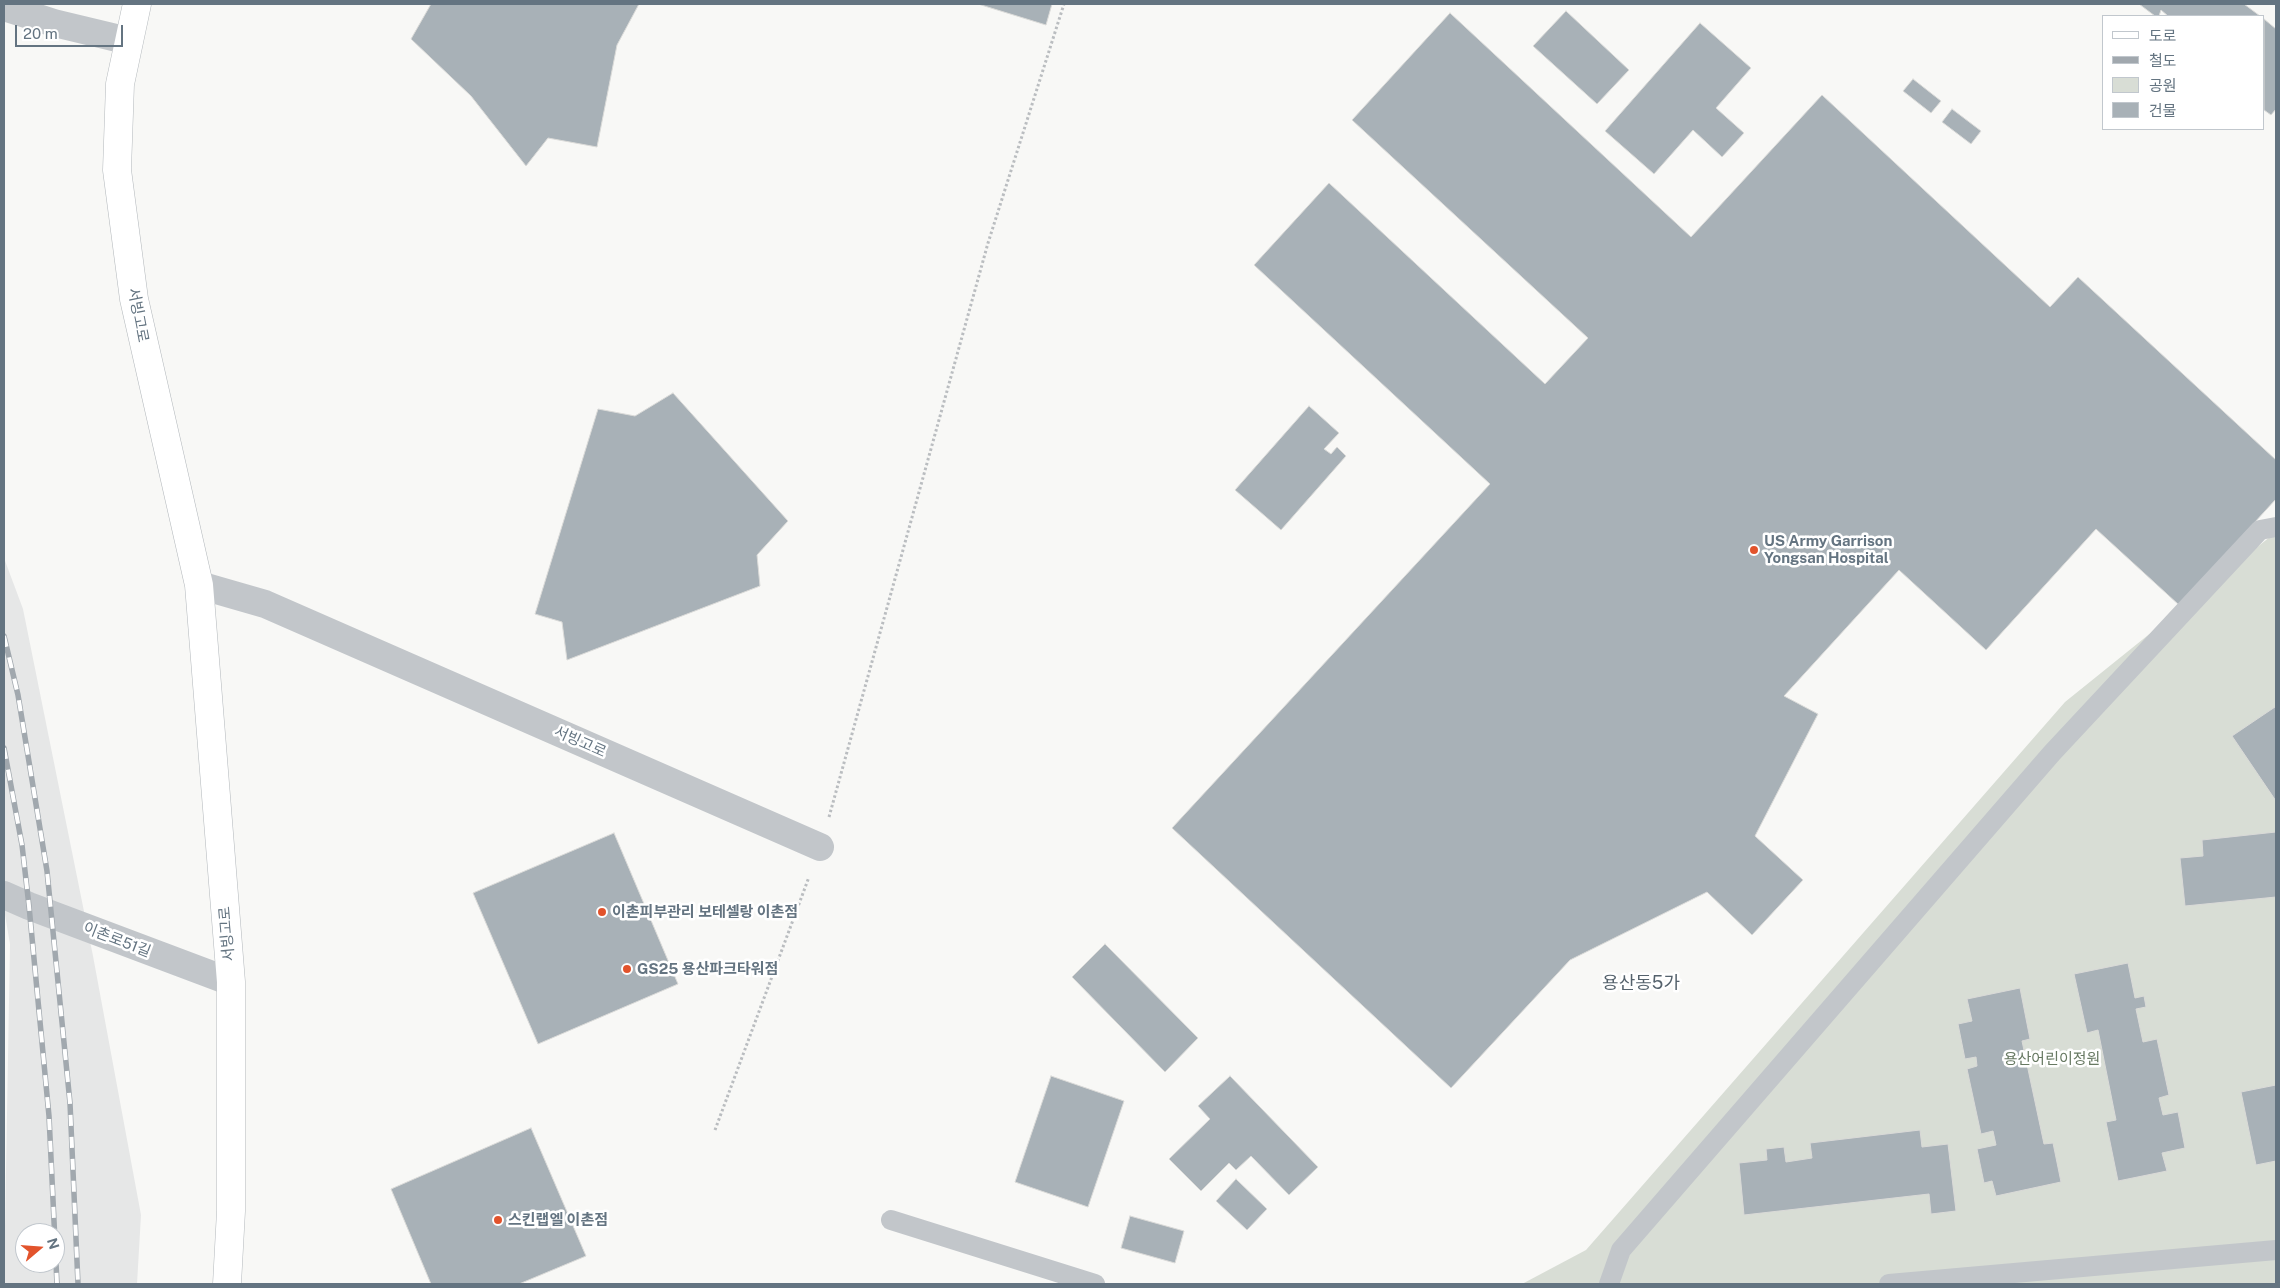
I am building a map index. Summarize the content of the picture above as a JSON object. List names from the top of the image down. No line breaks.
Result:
{"streets":{"main road":["서빙고로"],"street":["이촌로51길"]},"crossings":[["서빙고로","이촌로51길"]],"districts":["용산동5가"],"parks":["용산어린이정원"],"places":["US Army Garrison Yongsan Hospital","이촌피부관리 보테셀랑 이촌점","GS25 용산파크타워점","스킨랩엘 이촌점"],"legend":["도로","철도","공원","건물"],"scale_bar":"20 m","north":"right"}
